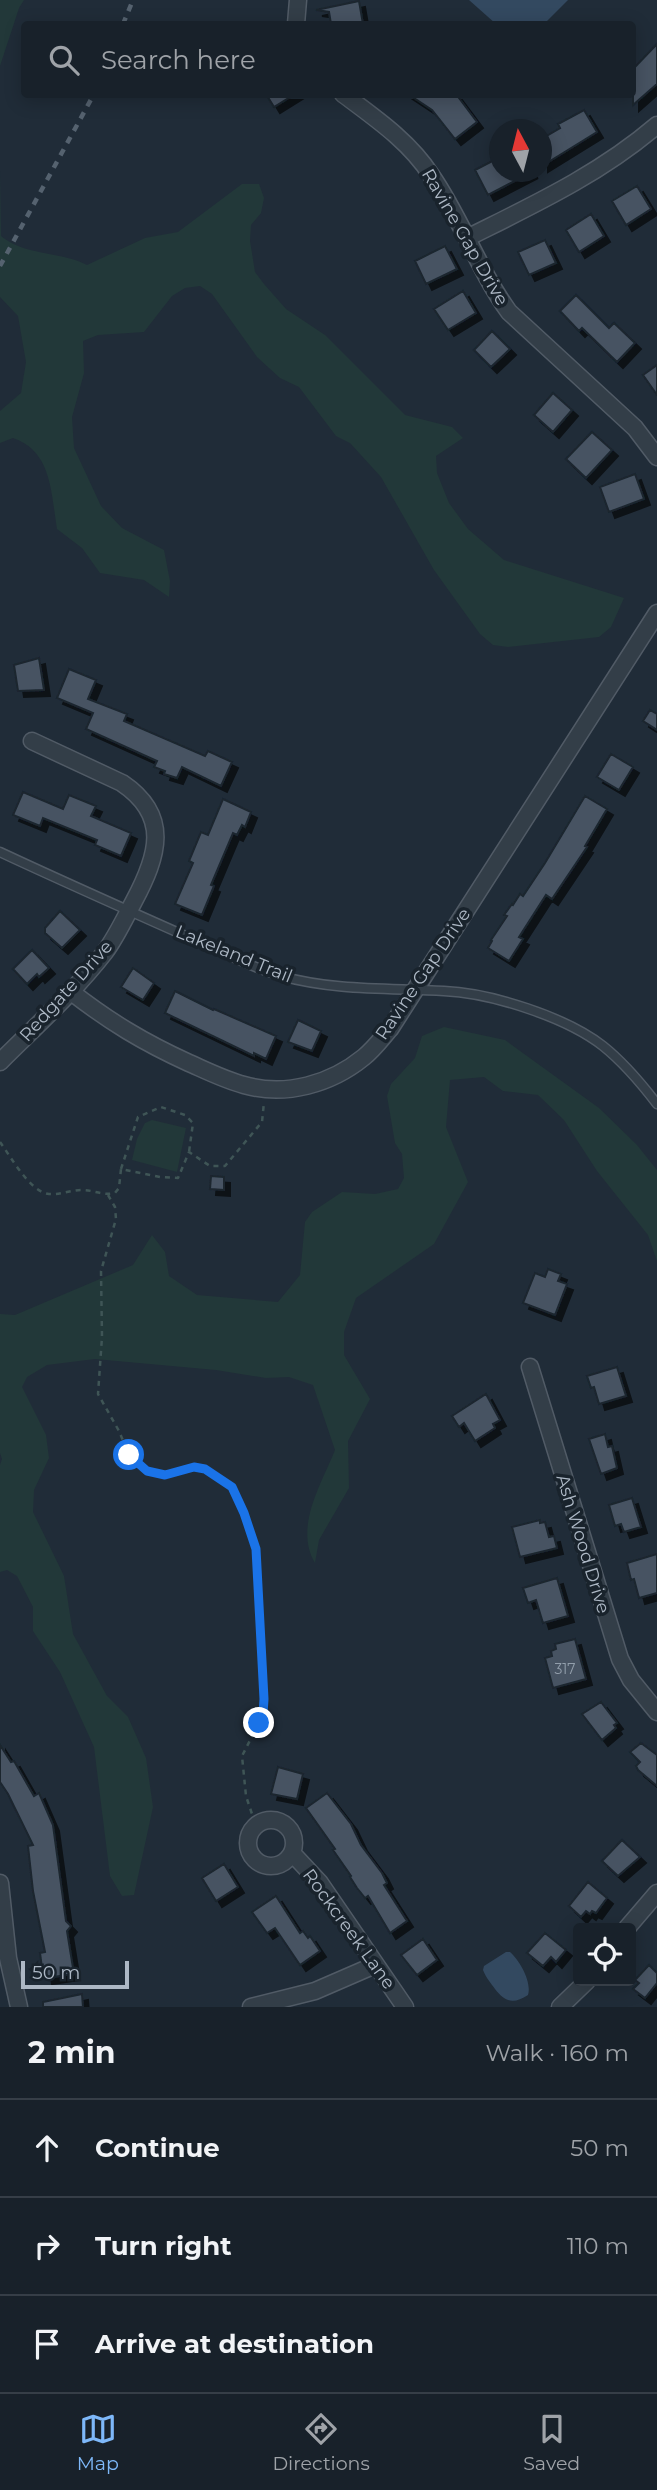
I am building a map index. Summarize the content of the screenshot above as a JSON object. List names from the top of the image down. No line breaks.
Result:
{"streets":{"street":["Ravine Gap Drive","Redgate Drive","Ash Wood Drive","Rockcreek Lane"],"lane":["Lakeland Trail"]},"crossings":[["Ravine Gap Drive","Lakeland Trail"],["Ravine Gap Drive","Redgate Drive"],["Lakeland Trail","Redgate Drive"]],"house_numbers":["317"],"scale_bar":"50 m","north":"top","page":{"search":"Search here","scale":"50 m","heading":["2 min","Walk · 160 m"],"list":[["Continue","50 m"],["Turn right","110 m"],"Arrive at destination"],"nav":["Map","Directions","Saved"]}}
